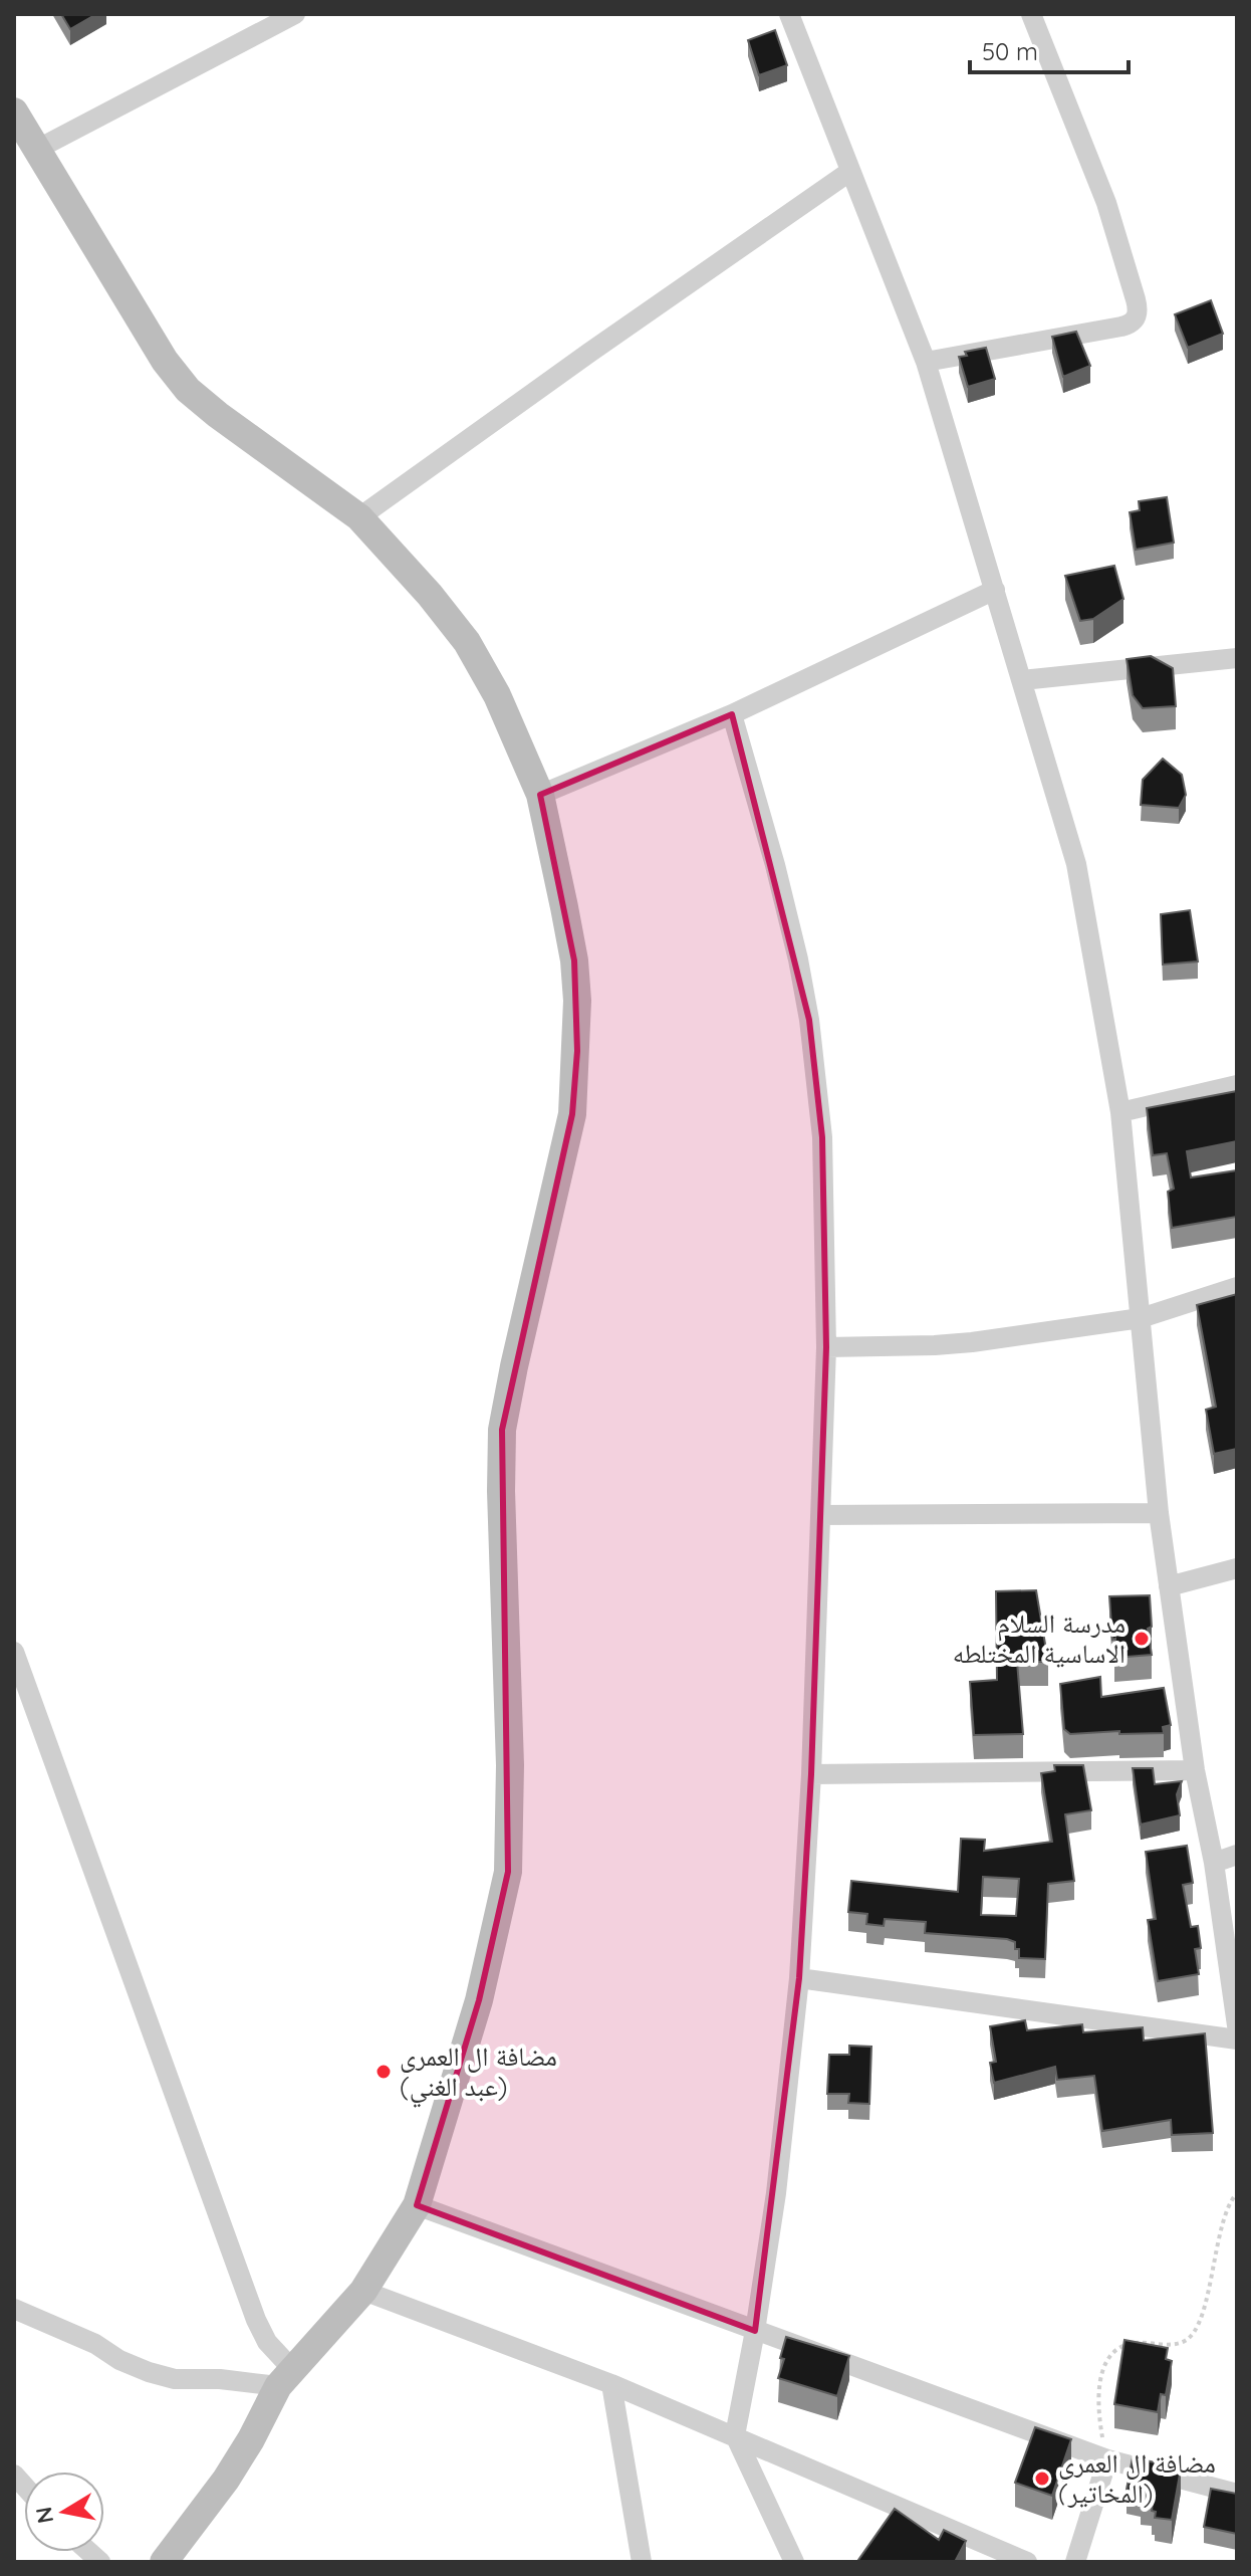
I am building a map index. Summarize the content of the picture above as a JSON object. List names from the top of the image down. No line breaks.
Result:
{"places":["مدرسة السلام الاساسية المختلطه","مضافة ال العمري (عبد الغني)","مضافة ال العمري (المخاتير)"],"scale_bar":"50 m","north":"left"}
